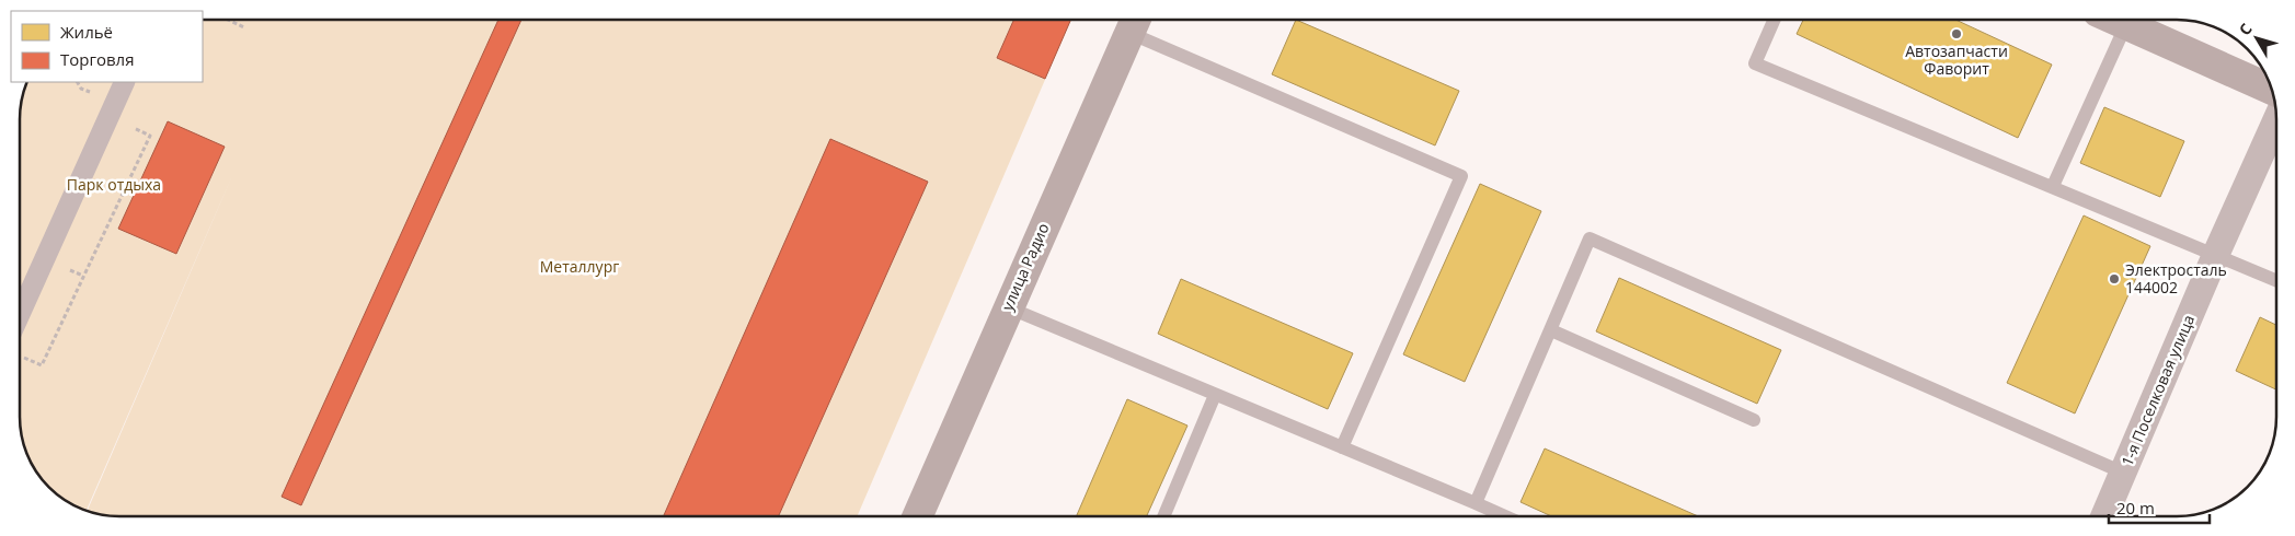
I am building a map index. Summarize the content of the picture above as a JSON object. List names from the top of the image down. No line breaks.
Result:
{"streets":{"main road":["улица Радио"],"street":["1-я Поселковая улица"]},"parks":["Парк отдыха","Металлург"],"places":["Автозапчасти Фаворит","Электросталь 144002"],"legend":["Жильё","Торговля"],"scale_bar":"20 m","north":"top left"}
